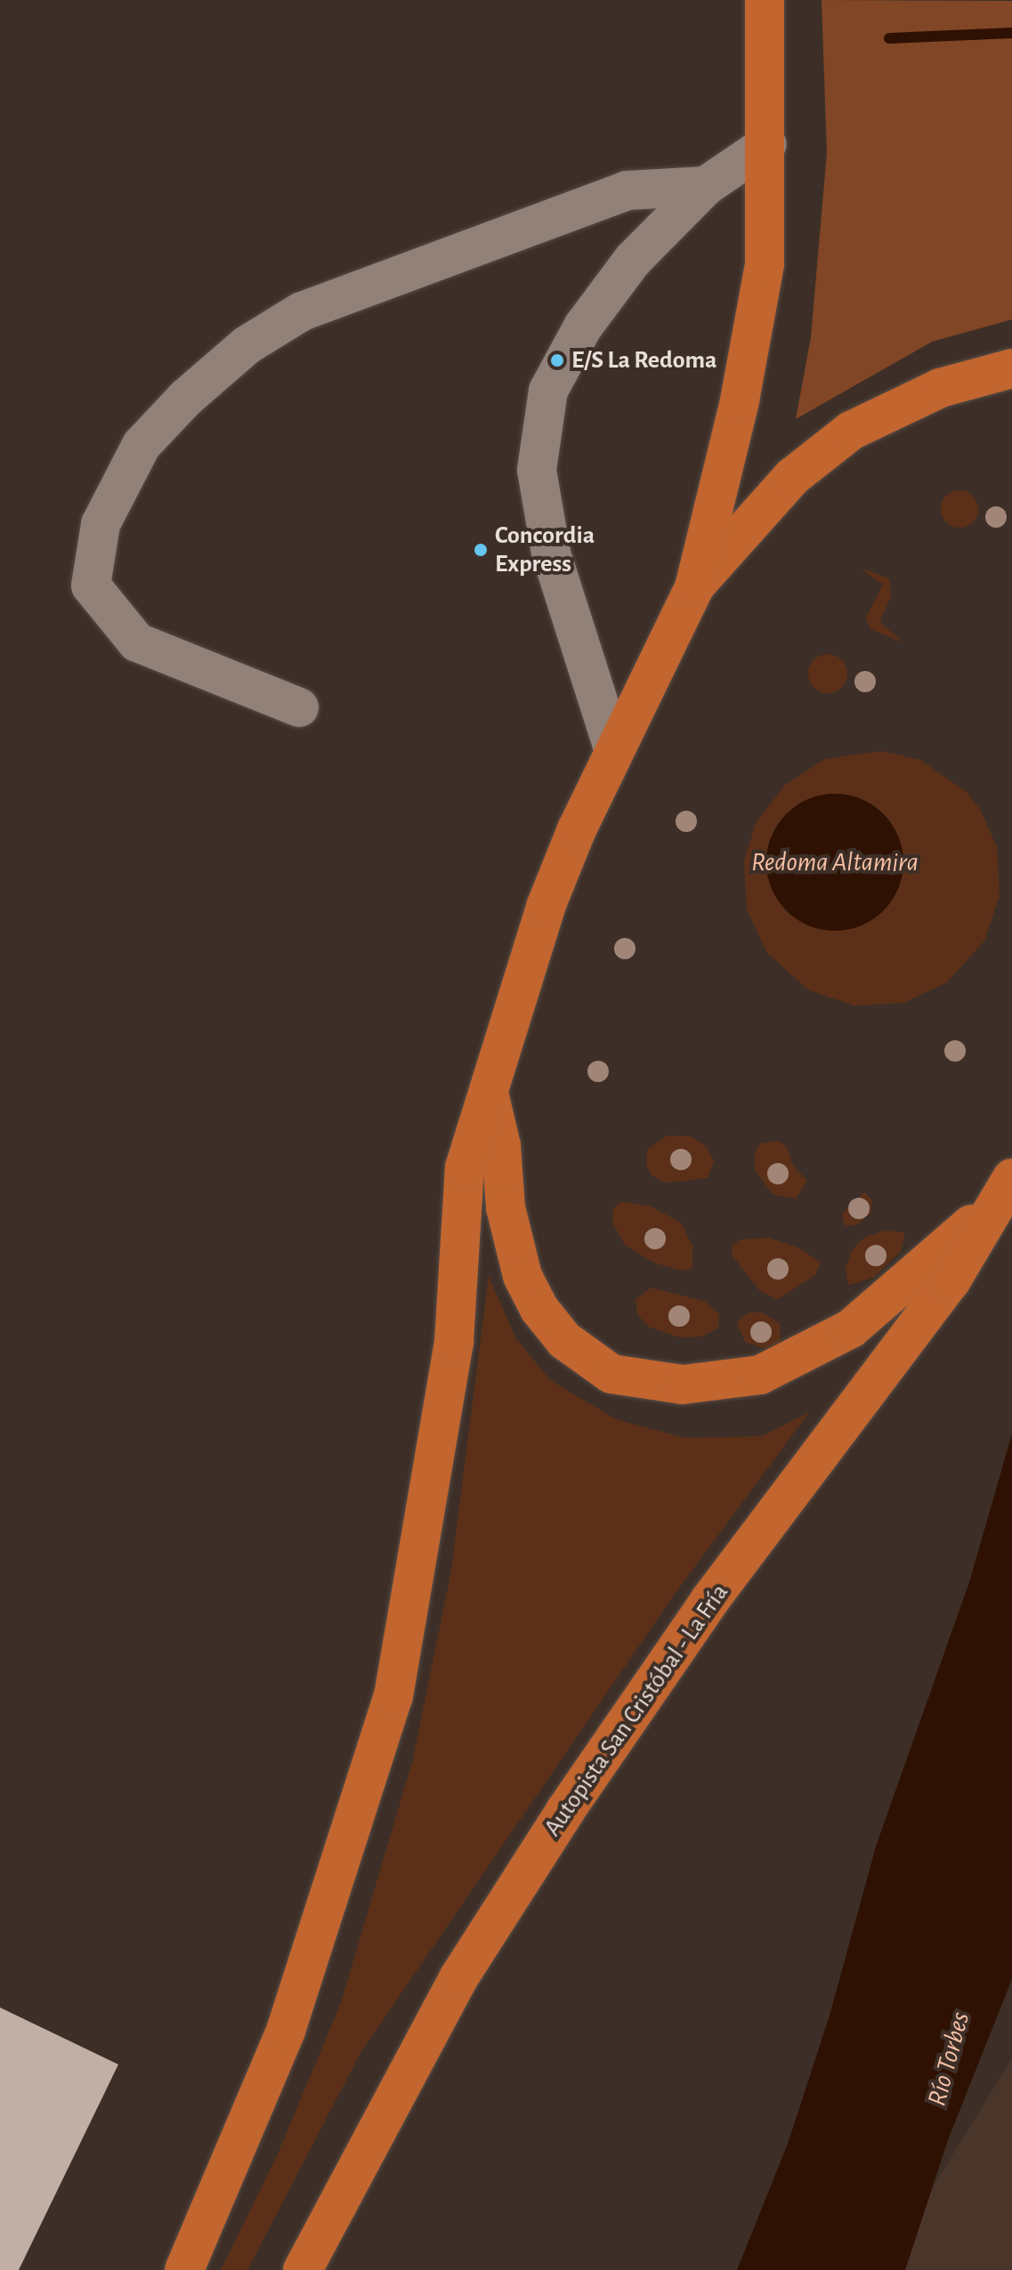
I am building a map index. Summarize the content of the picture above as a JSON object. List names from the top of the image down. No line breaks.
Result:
{"streets":{"highway":["Autopista San Cristóbal - La Fría"]},"water":["Redoma Altamira","Río Torbes"],"places":["E/S La Redoma","Concordia Express"]}
